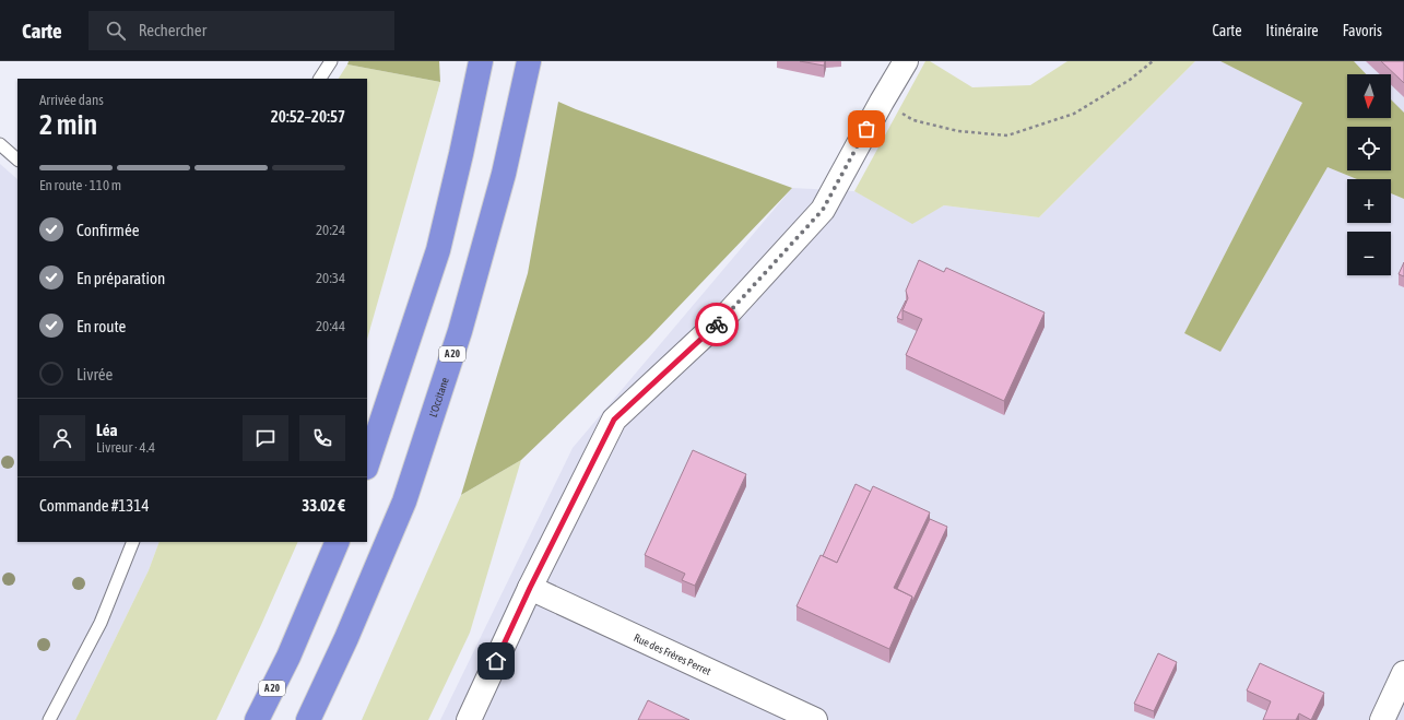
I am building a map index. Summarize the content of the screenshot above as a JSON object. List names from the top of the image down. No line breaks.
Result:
{"streets":{"highway":["A 20","L'Occitane"],"street":["Rue des Frères Perret"]},"north":"bottom","page":{"header":"Carte","search":"Rechercher","nav":["Carte","Itinéraire","Favoris"],"map_buttons":["+","−"],"heading":["2 min","Arrivée dans","20:52–20:57"],"panel":["Léa","Livreur · 4.4","Commande #1314","33.02 €"],"bar":"En route · 110 m","list":[["Confirmée","20:24"],["En préparation","20:34"],["En route","20:44"],"Livrée"]}}
